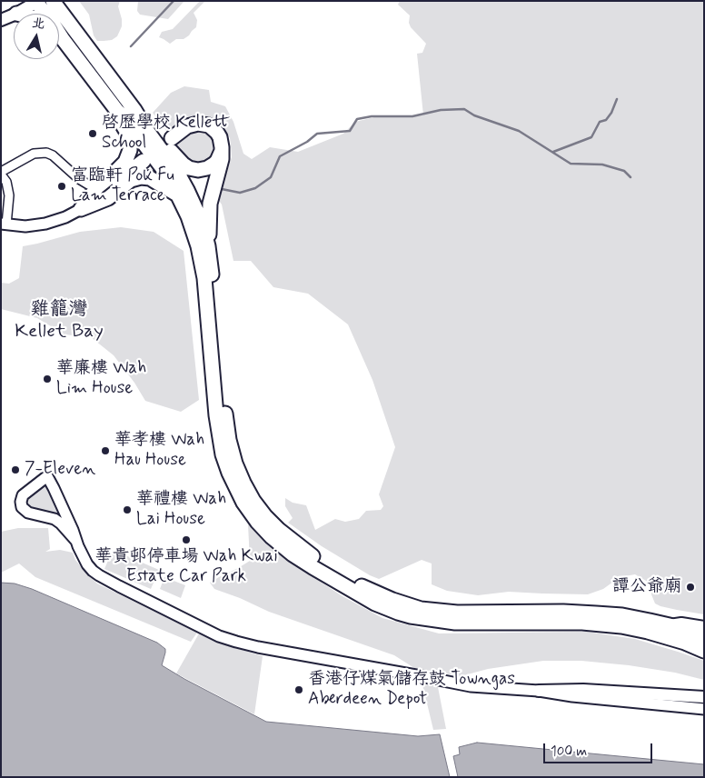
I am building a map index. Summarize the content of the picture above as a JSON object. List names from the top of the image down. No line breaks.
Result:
{"districts":["雞籠灣 Kellet Bay"],"places":["啓歷學校 Kellett School","富臨軒 Pok Fu Lam Terrace","華廉樓 Wah Lim House","華孝樓 Wah Hau House","7-Eleven","華禮樓 Wah Lai House","華貴邨停車場 Wah Kwai Estate Car Park","譚公爺廟","香港仔煤氣儲存鼓 Towngas Aberdeen Depot"],"scale_bar":"100 m","north":"top"}
